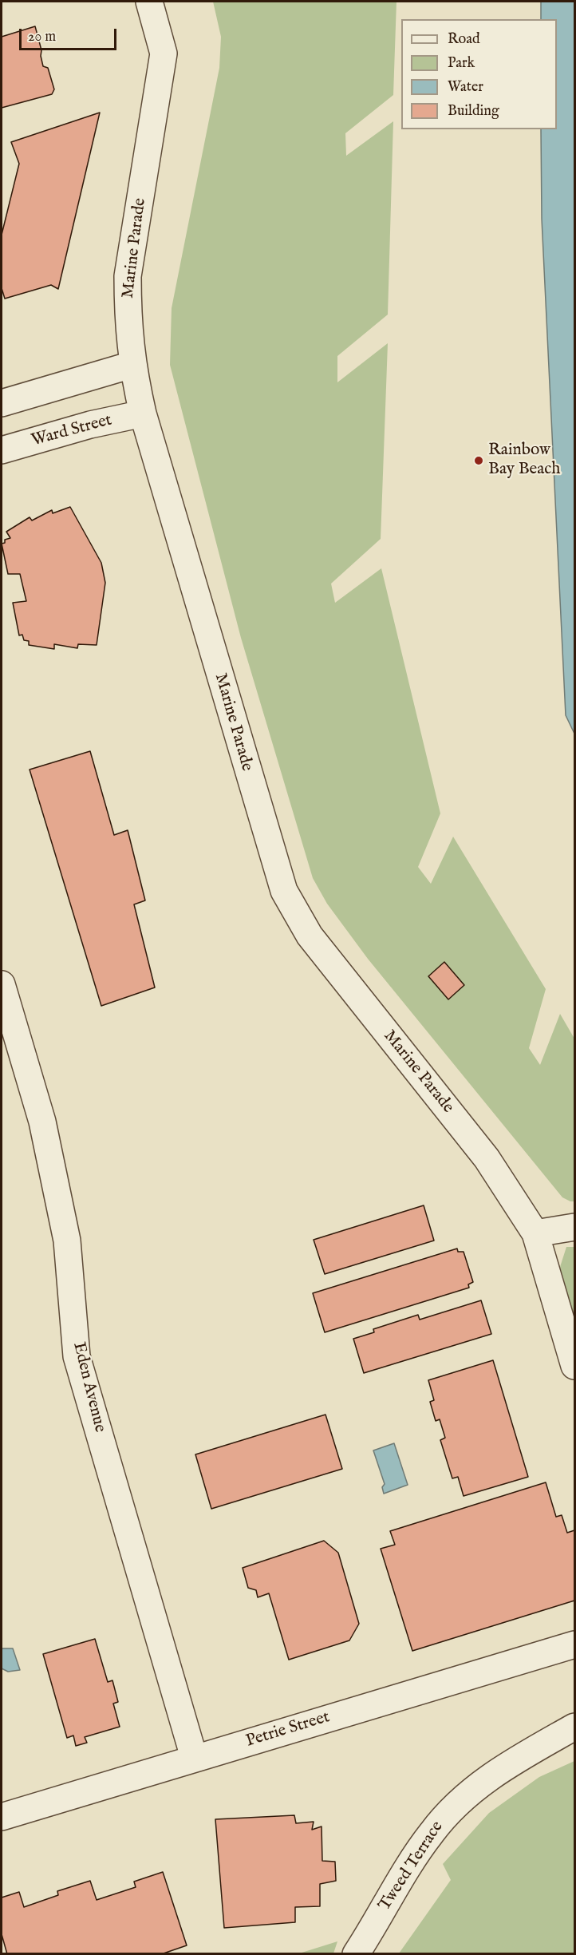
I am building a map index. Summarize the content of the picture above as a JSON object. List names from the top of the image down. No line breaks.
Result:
{"streets":{"street":["Marine Parade","Ward Street","Eden Avenue","Petrie Street","Tweed Terrace"]},"crossings":[["Marine Parade","Ward Street"],["Eden Avenue","Petrie Street"]],"places":["Rainbow Bay Beach"],"legend":["Road","Park","Water","Building"],"scale_bar":"20 m"}
